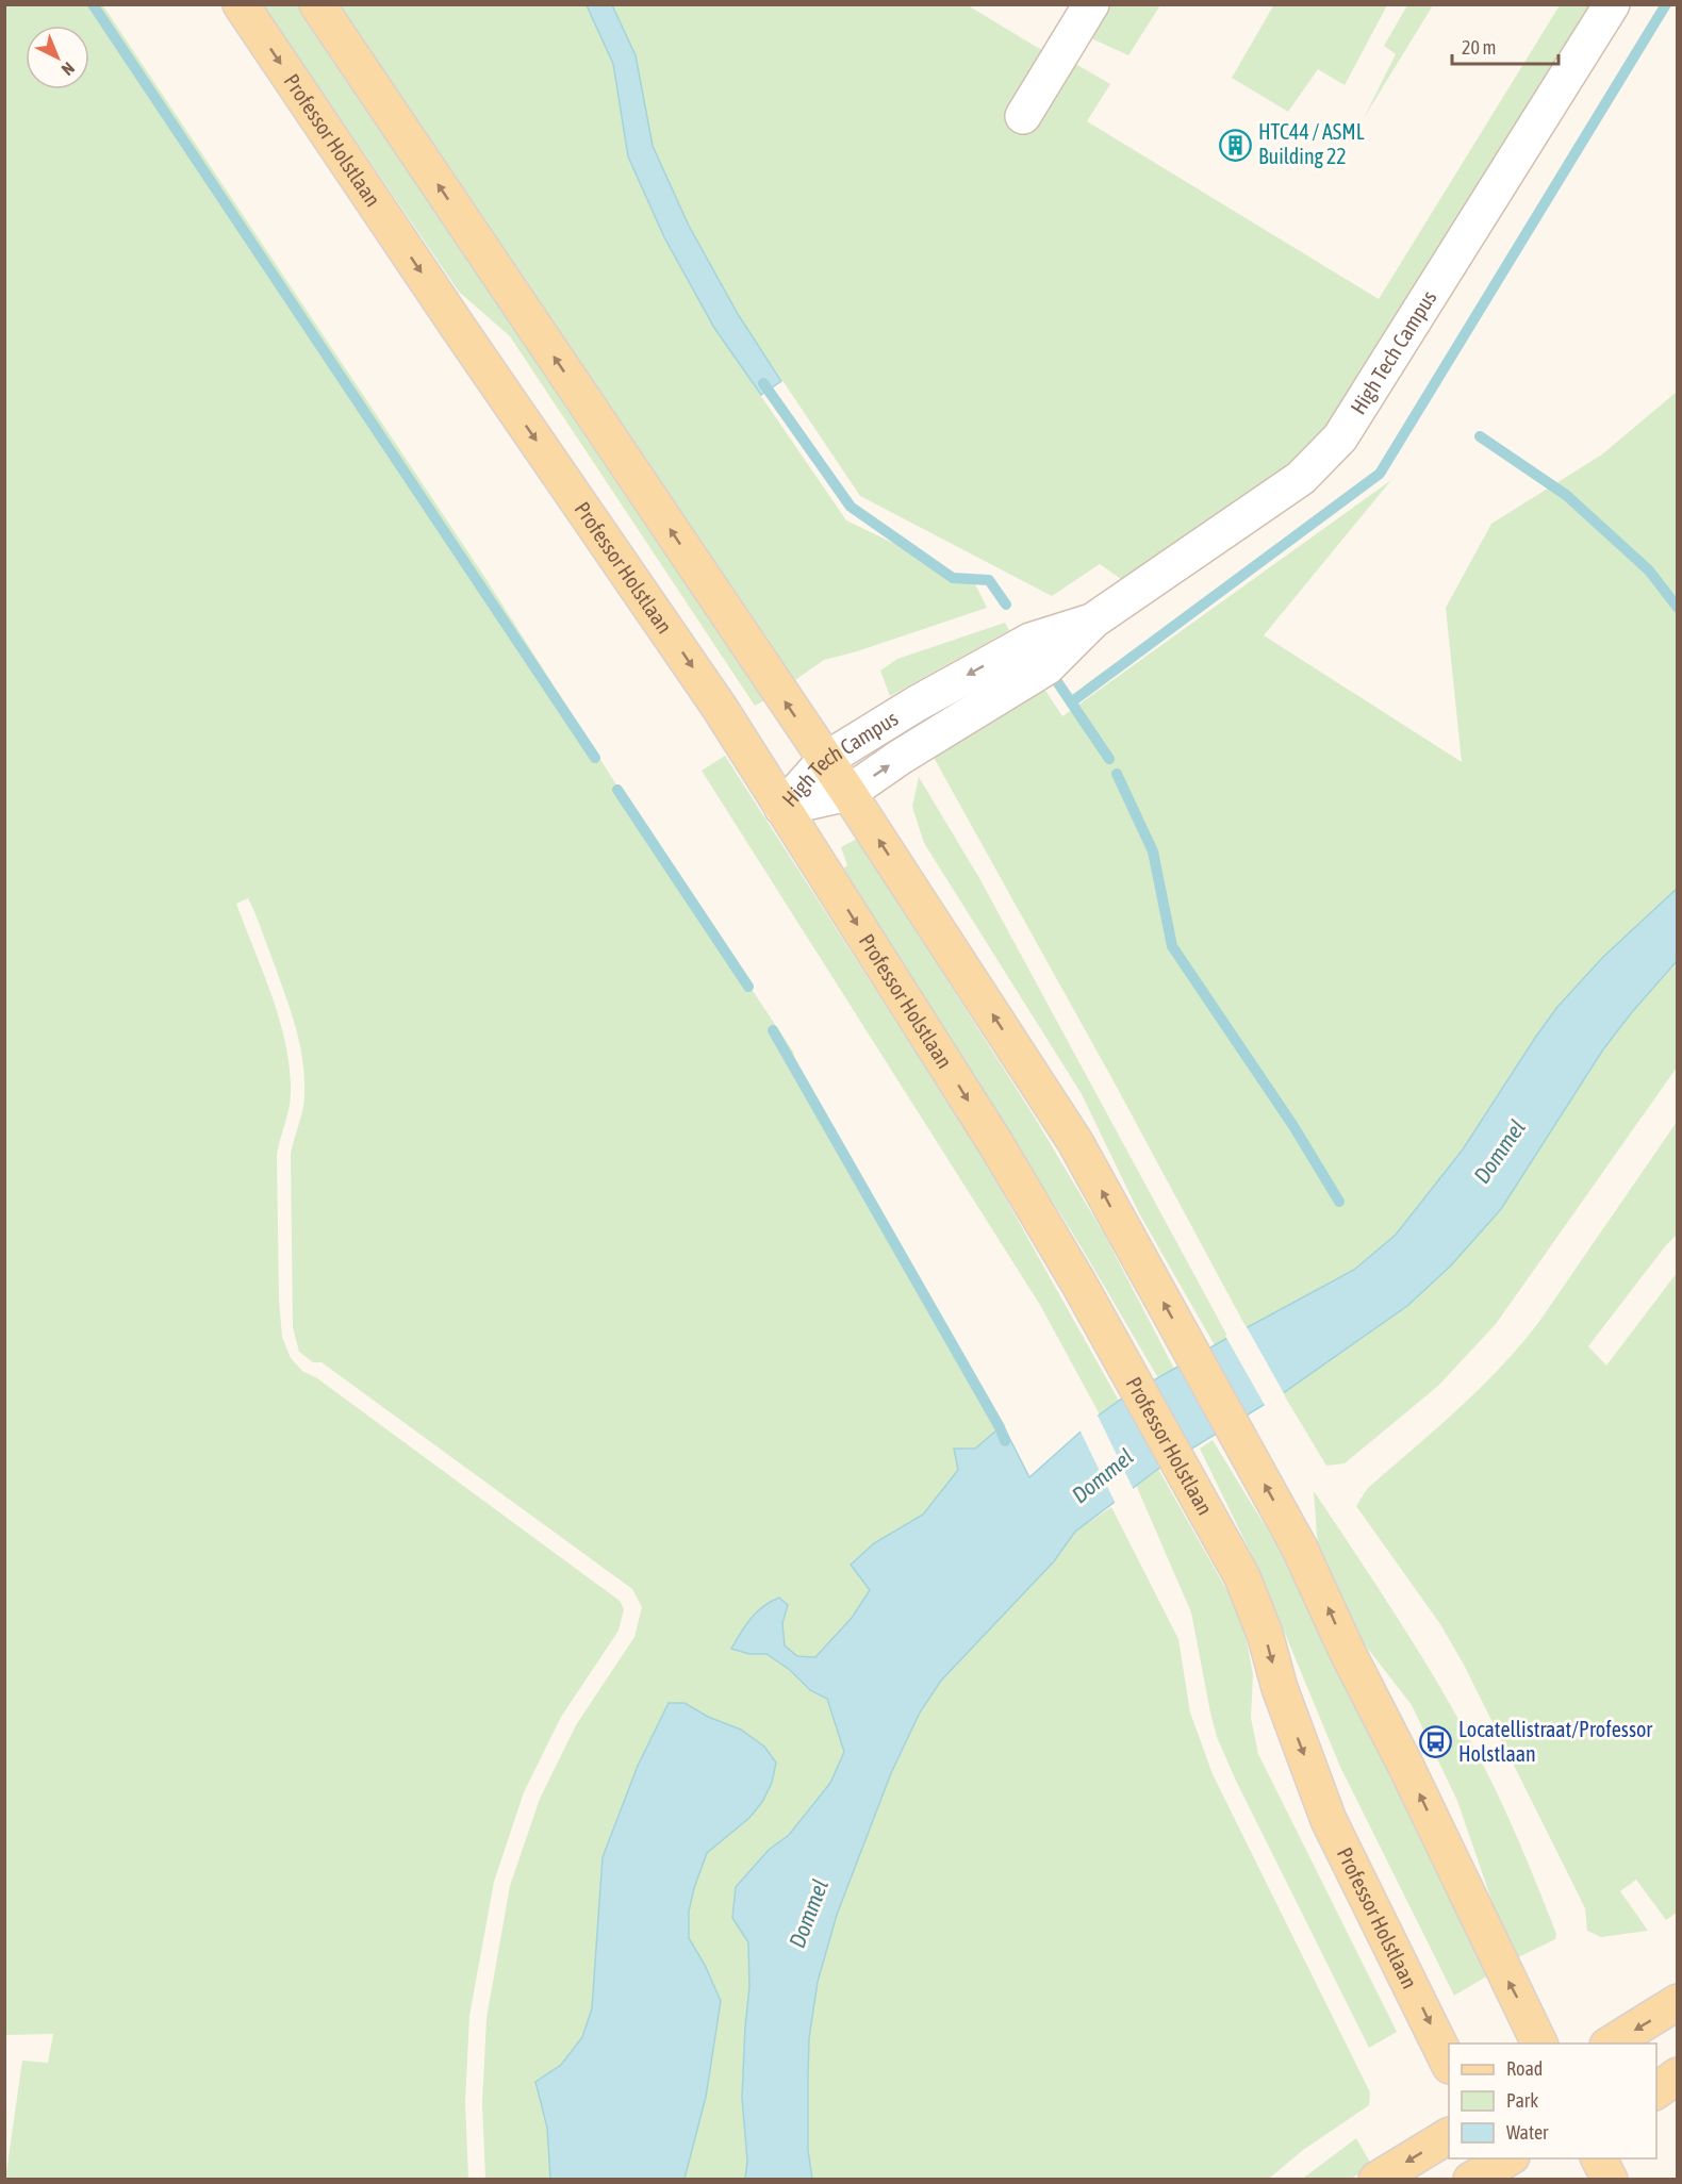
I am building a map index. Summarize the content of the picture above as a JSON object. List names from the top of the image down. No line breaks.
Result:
{"streets":{"main road":["Professor Holstlaan"],"street":["High Tech Campus"]},"crossings":[["Professor Holstlaan","High Tech Campus"]],"water":["Dommel"],"places":{"building":["HTC44 / ASML Building 22"],"bus stop":["Locatellistraat/Professor Holstlaan"]},"legend":["Road","Park","Water"],"scale_bar":"20 m","north":"bottom right"}
